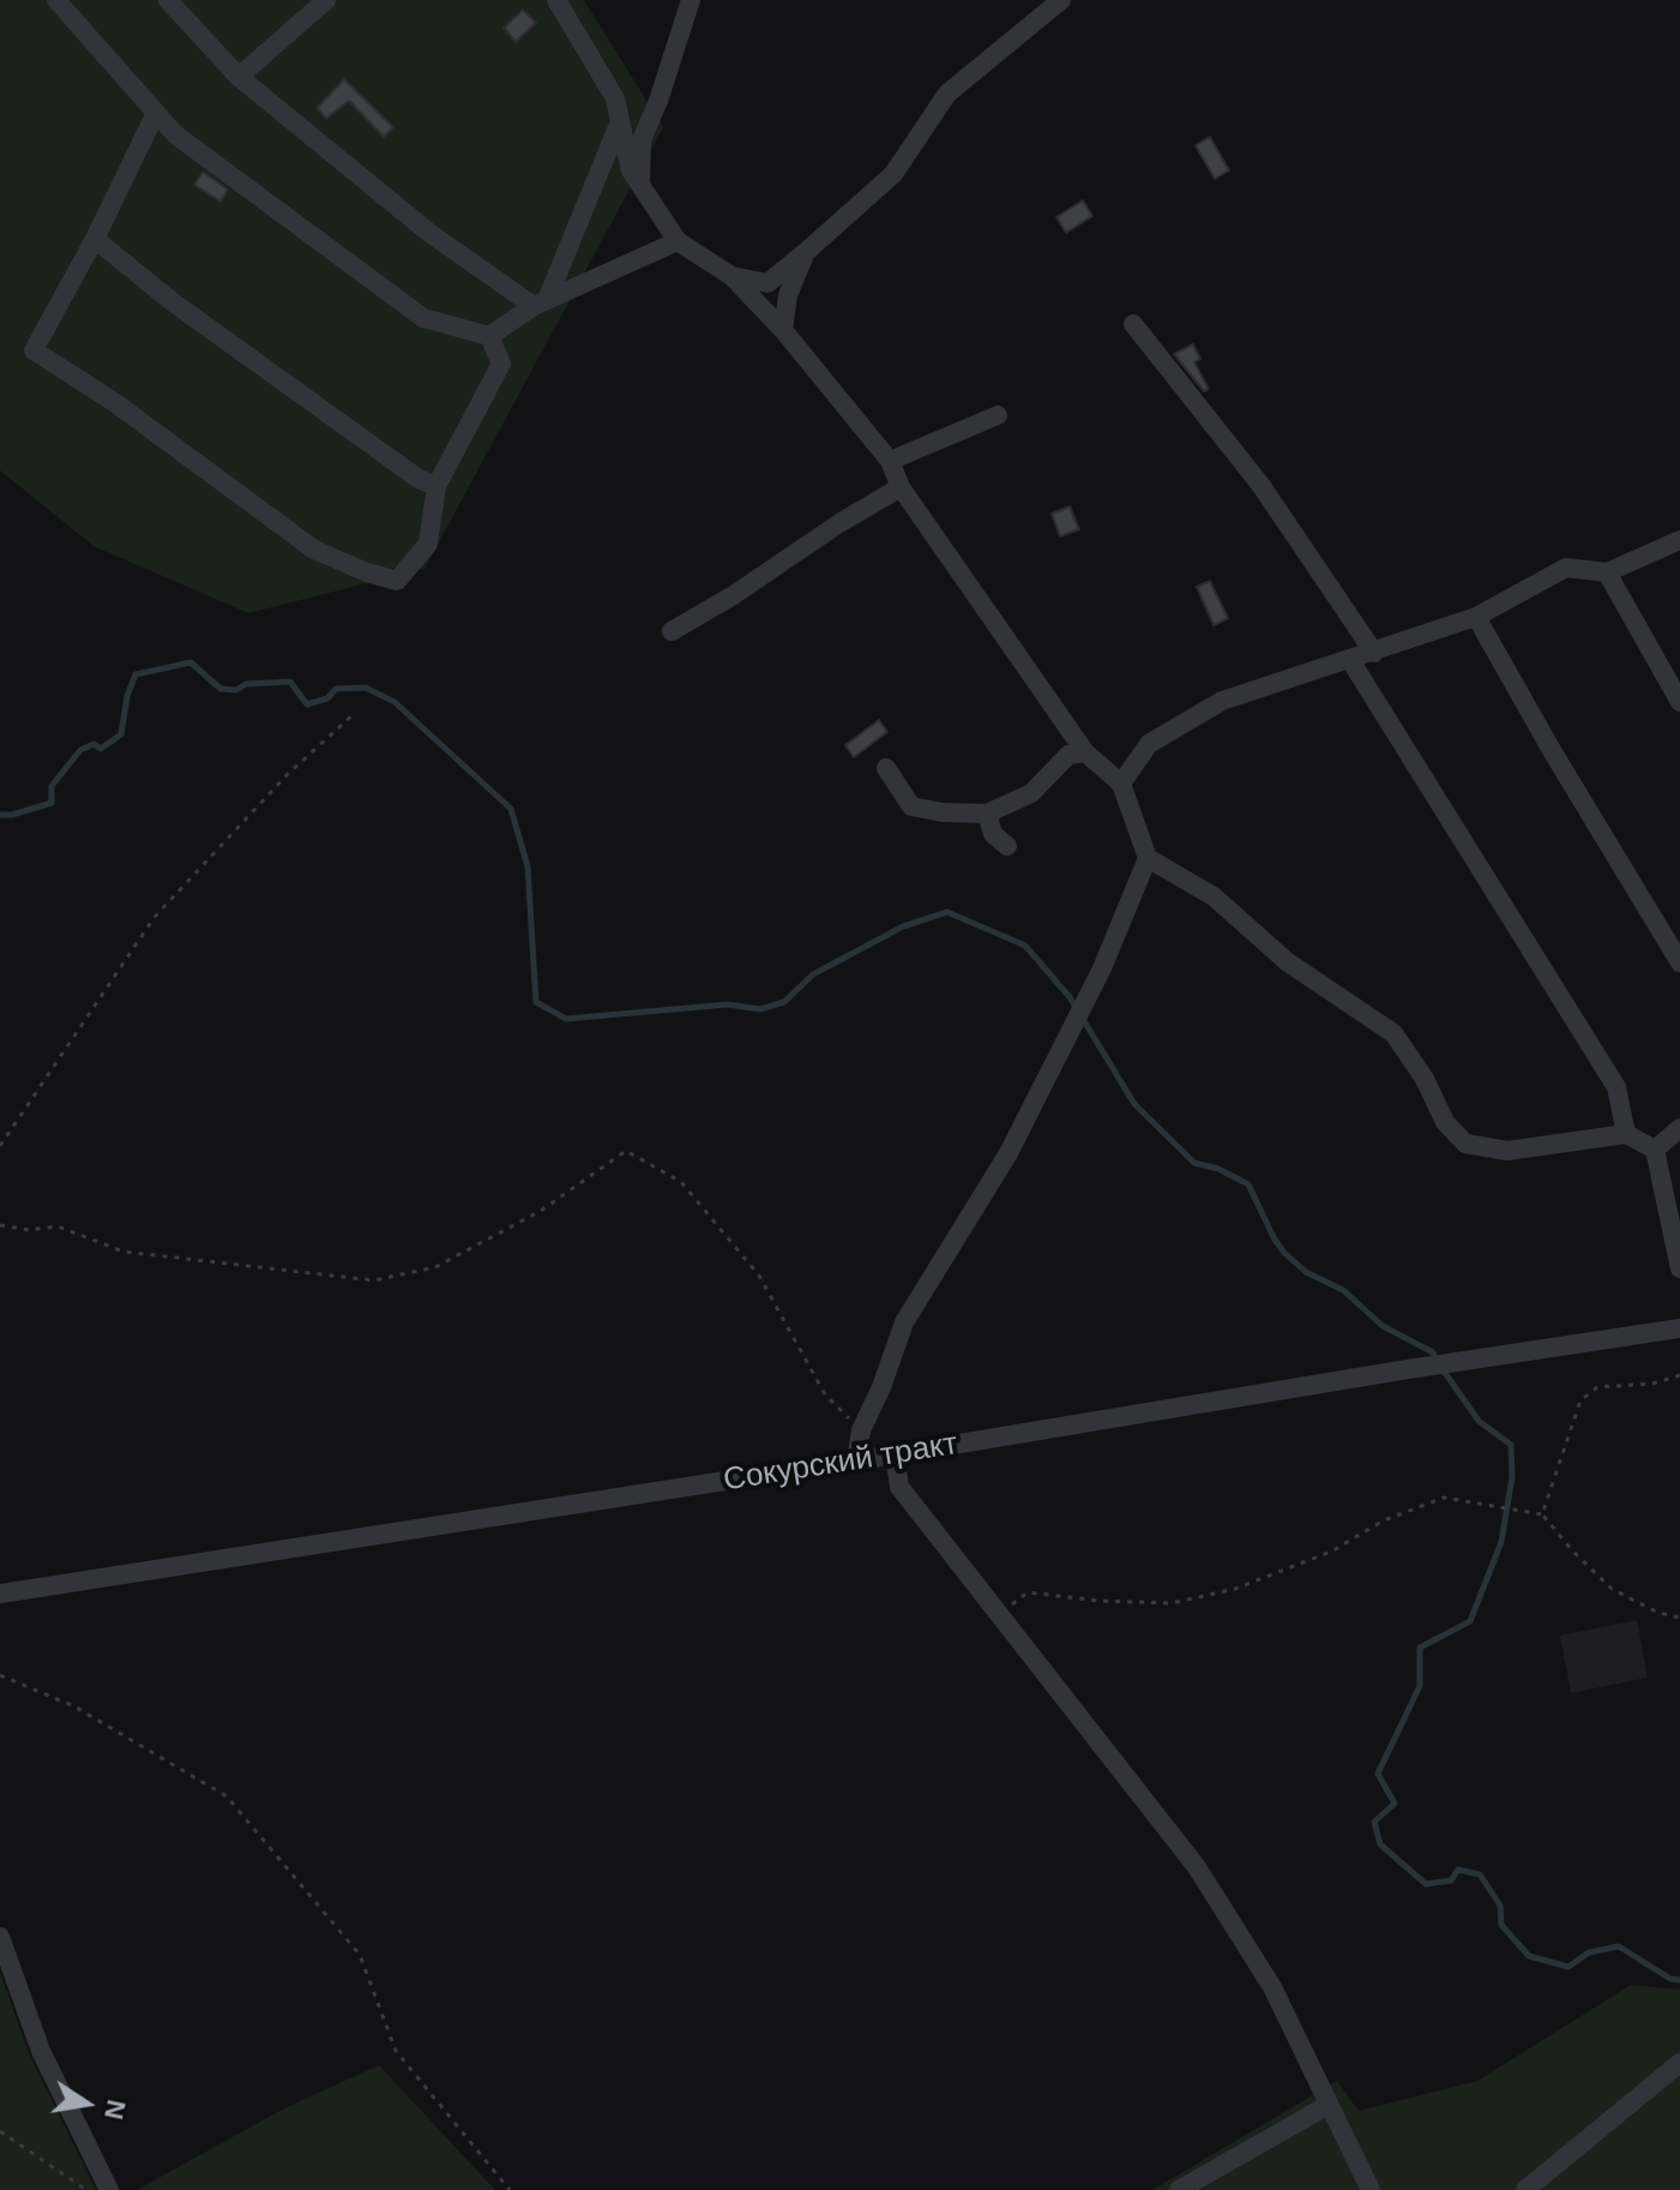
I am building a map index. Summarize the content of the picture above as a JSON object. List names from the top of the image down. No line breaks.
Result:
{"streets":{"street":["Сокурский тракт"]},"north":"right"}
